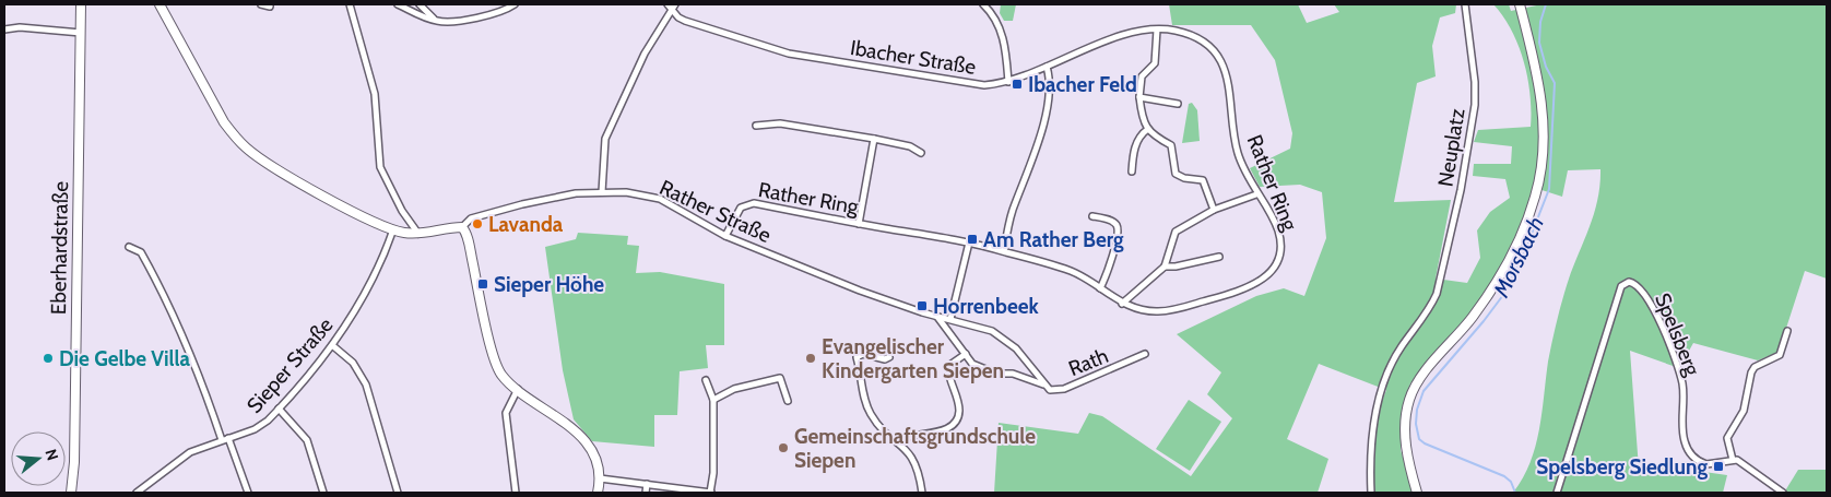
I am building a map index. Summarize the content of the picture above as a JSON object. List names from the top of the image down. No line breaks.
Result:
{"streets":{"main road":["Eberhardstraße"],"street":["Ibacher Straße","Neuplatz","Rather Ring","Rather Straße","Spelsberg","Rath","Sieper Straße"]},"crossings":[["Ibacher Straße","Rather Ring"],["Rather Ring","Rather Straße"],["Rather Straße","Rath"]],"water":["Morsbach"],"places":{"transit":["Ibacher Feld","Am Rather Berg","Sieper Höhe","Horrenbeek","Spelsberg Siedlung"],"other":["Lavanda","Die Gelbe Villa","Evangelischer Kindergarten Siepen","Gemeinschaftsgrundschule Siepen"]},"north":"right"}
